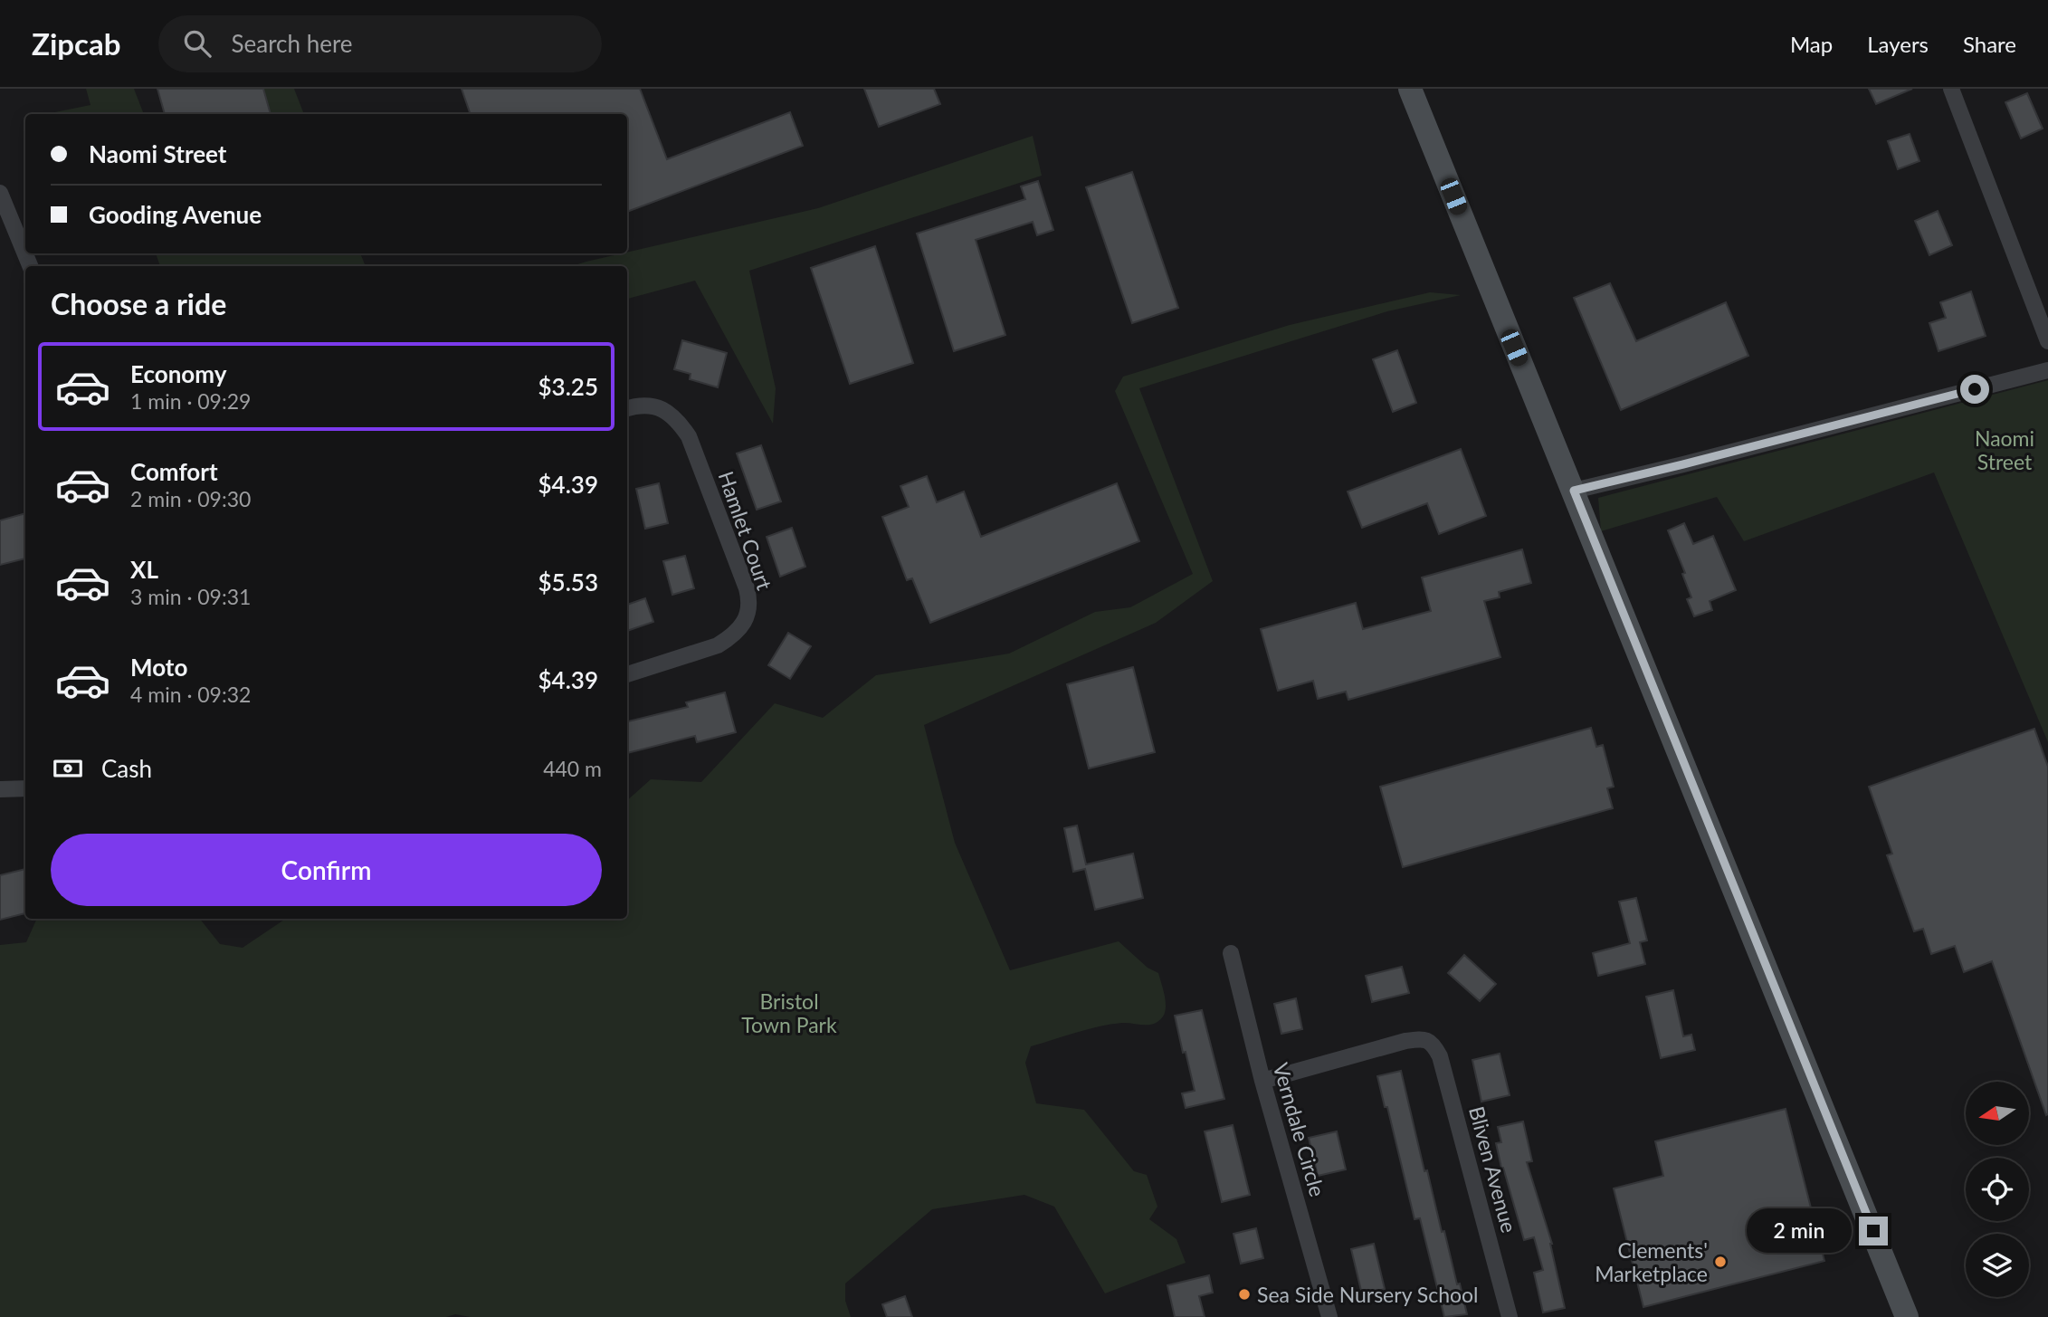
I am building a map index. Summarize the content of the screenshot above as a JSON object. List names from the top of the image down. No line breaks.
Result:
{"streets":{"street":["Hamlet Court","Verndale Circle","Bliven Avenue"]},"crossings":[["Verndale Circle","Bliven Avenue"]],"parks":["Naomi Street","Bristol Town Park"],"places":["Clements' Marketplace","Sea Side Nursery School"],"north":"left","page":{"header":"Zipcab","search":"Search here","nav":["Map","Layers","Share"],"banner":["Naomi Street","Gooding Avenue"],"heading":"Choose a ride","list":[{"name":"Economy","note":"1 min · 09:29","value":"$3.25"},{"name":"Comfort","note":"2 min · 09:30","value":"$4.39"},{"name":"XL","note":"3 min · 09:31","value":"$5.53"},{"name":"Moto","note":"4 min · 09:32","value":"$4.39"}],"pay":["Cash","440 m"],"buttons":"Confirm","bubble":"2 min"}}
